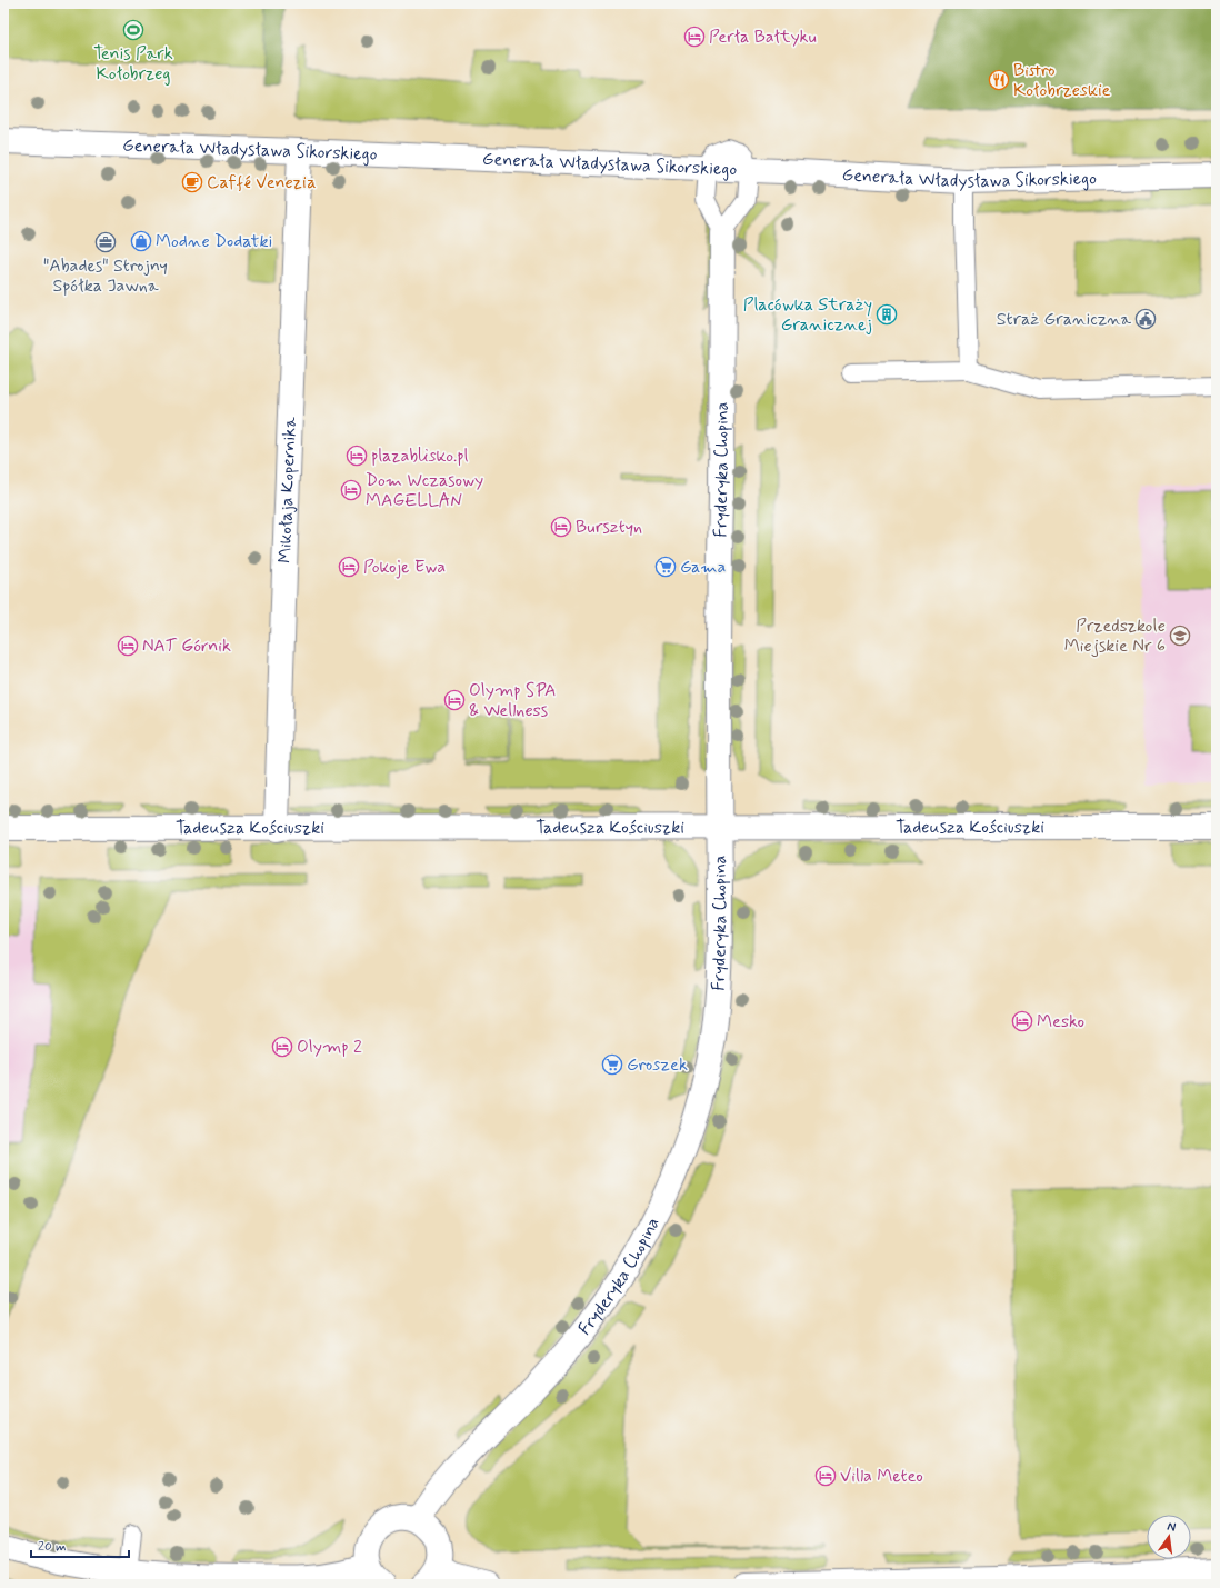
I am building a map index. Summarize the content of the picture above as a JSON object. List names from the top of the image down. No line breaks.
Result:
{"streets":{"street":["Generała Władysława Sikorskiego","Fryderyka Chopina","Mikołaja Kopernika","Tadeusza Kościuszki"]},"crossings":[["Generała Władysława Sikorskiego","Fryderyka Chopina"],["Generała Władysława Sikorskiego","Mikołaja Kopernika"],["Fryderyka Chopina","Tadeusza Kościuszki"],["Mikołaja Kopernika","Tadeusza Kościuszki"]],"places":{"sports":["Tenis Park Kołobrzeg"],"hotel":["Perła Bałtyku","plazablisko.pl","Dom Wczasowy MAGELLAN","Bursztyn","Pokoje Ewa","NAT Górnik","Olymp SPA & Wellness","Mesko","Olymp 2","Villa Meteo"],"restaurant":["Bistro Kołobrzeskie"],"cafe":["Caffé Venezia"],"shop":["Modne Dodatki"],"office":["\"Abades\" Strojny Spółka Jawna"],"building":["Placówka Straży Granicznej"],"public building":["Straż Graniczna"],"supermarket":["Gama","Groszek"],"school or university":["Przedszkole Miejskie Nr 6"]},"scale_bar":"20 m","north":"top"}
